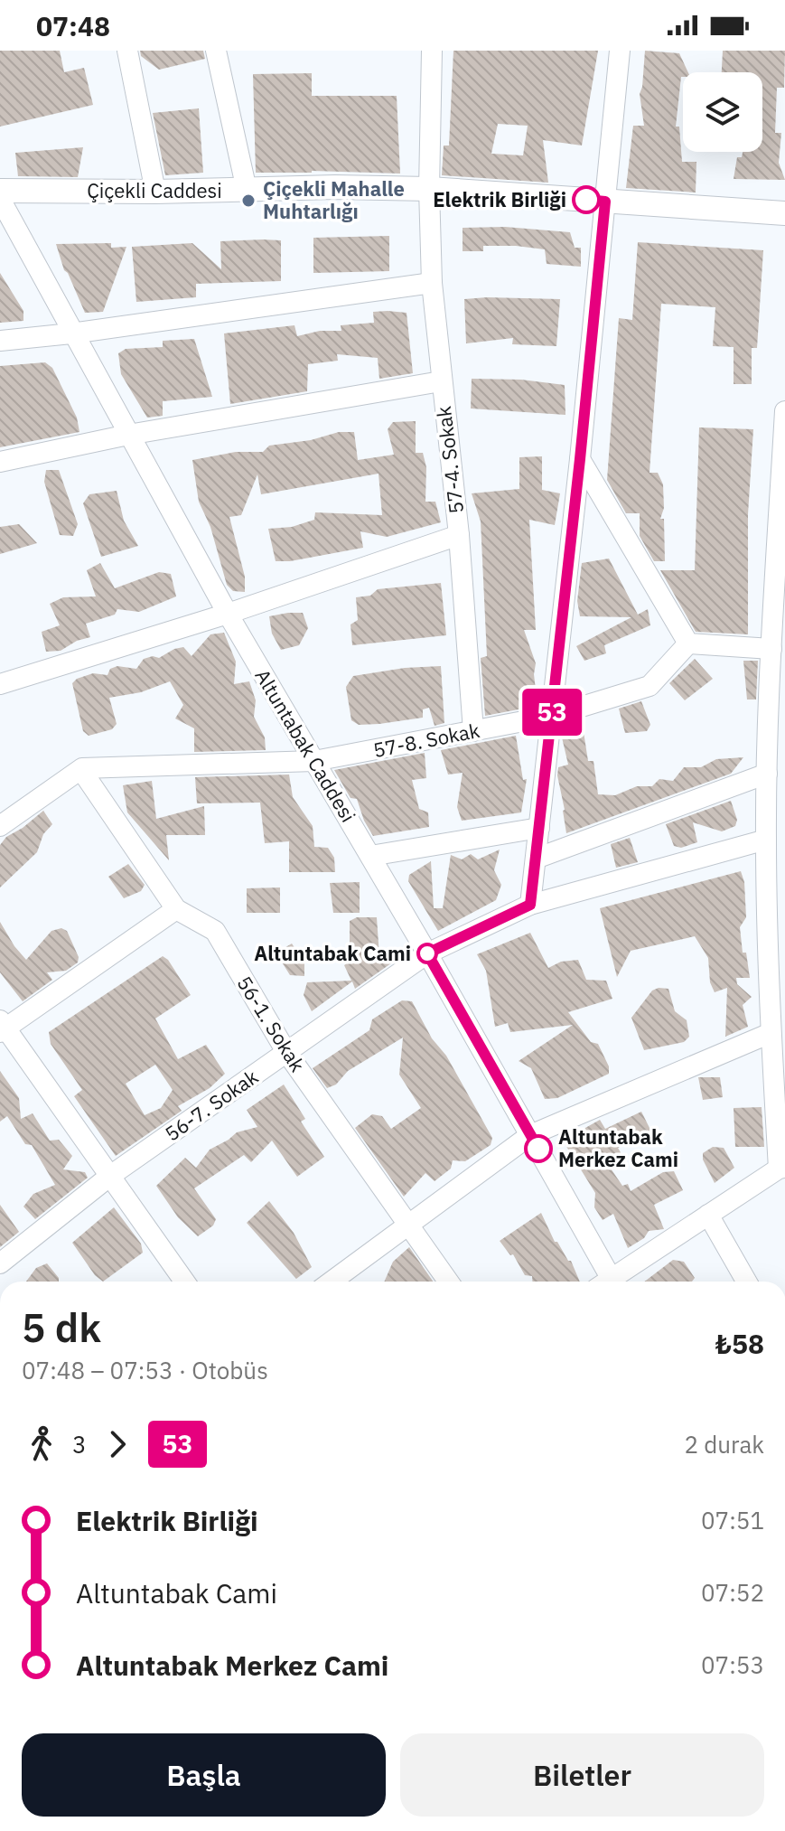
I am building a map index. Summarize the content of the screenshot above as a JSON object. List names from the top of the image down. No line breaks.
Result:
{"streets":{"street":["Çiçekli Caddesi","57-4. Sokak","57-8. Sokak","Altuntabak Caddesi","56-1. Sokak","56-7. Sokak"]},"crossings":[["Çiçekli Caddesi","57-4. Sokak"],["57-4. Sokak","57-8. Sokak"],["57-8. Sokak","Altuntabak Caddesi"],["57-8. Sokak","56-1. Sokak"],["Altuntabak Caddesi","56-7. Sokak"],["56-1. Sokak","56-7. Sokak"]],"places":["Elektrik Birliği","Çiçekli Mahalle Muhtarlığı","Altuntabak Cami","Altuntabak Merkez Cami"],"lines":["bus line 53"],"page":{"status":"07:48","on_map":"53","heading":["5 dk","07:48 – 07:53 · Otobüs","₺58"],"legs":["3","53","2 durak"],"list":[{"name":"Elektrik Birliği","value":"07:51"},{"name":"Altuntabak Cami","value":"07:52"},{"name":"Altuntabak Merkez Cami","value":"07:53"}],"buttons":["Başla","Biletler"]}}
